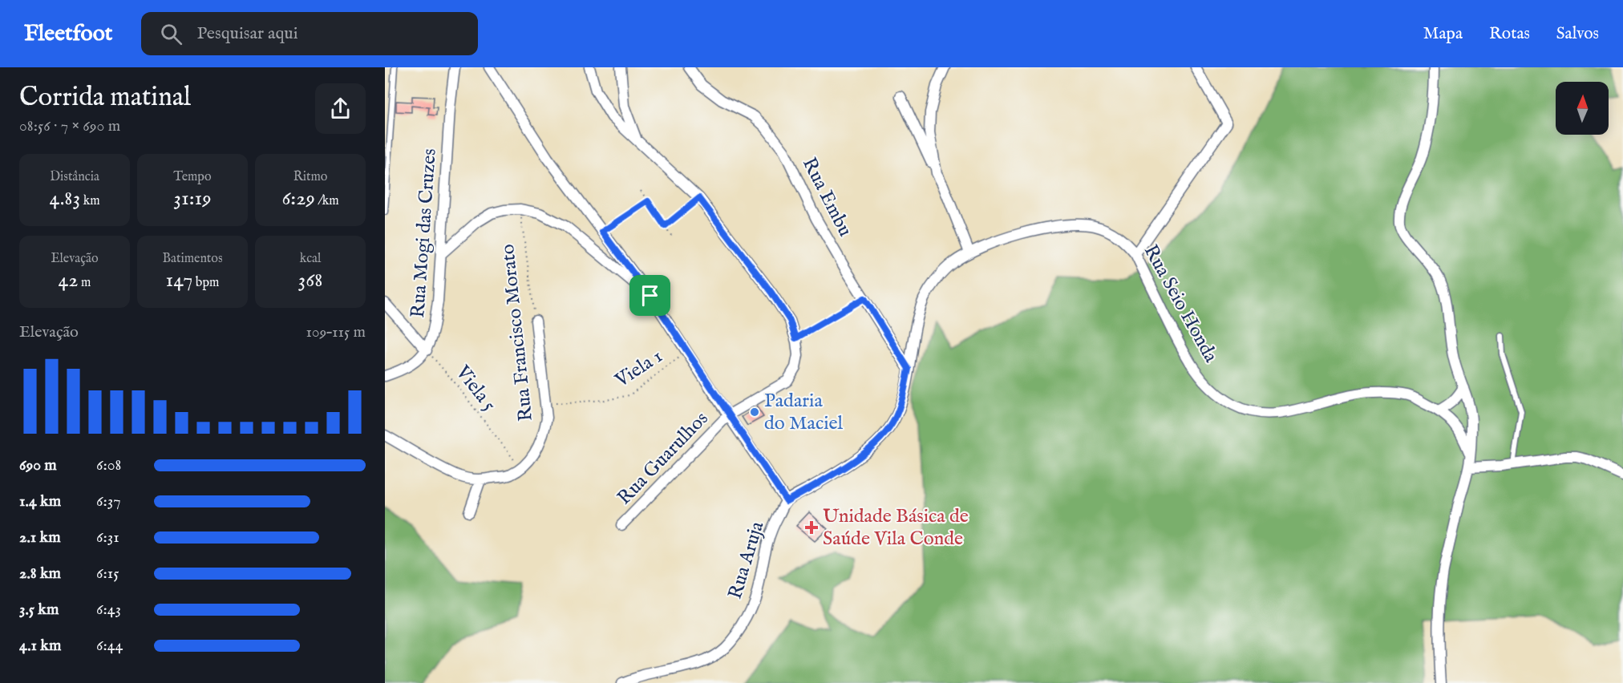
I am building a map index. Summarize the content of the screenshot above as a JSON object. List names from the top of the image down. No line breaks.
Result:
{"streets":{"street":["Rua Embu","Rua Mogi das Cruzes","Rua Seio Honda","Rua Francisco Morato","Rua Guarulhos","Rua Aruja"],"path":["Viela 1","Viela 5"]},"crossings":[["Rua Embu","Rua Seio Honda"],["Rua Mogi das Cruzes","Viela 5"],["Rua Francisco Morato","Viela 1"],["Rua Francisco Morato","Viela 5"]],"places":{"other":["Padaria do Maciel"],"health":["Unidade Básica de Saúde Vila Conde"]},"north":"top","page":{"header":"Fleetfoot","search":"Pesquisar aqui","nav":["Mapa","Rotas","Salvos"],"heading":["Corrida matinal","08:56 · 7 × 690 m"],"stats":[["Distância","4.83 km"],["Tempo","31:19"],["Ritmo","6:29 /km"],["Elevação","42 m"],["Batimentos","147 bpm"],["kcal","368"]],"chart":["Elevação","109–115 m"],"list":[{"name":"690 m","note":"6:08"},{"name":"1.4 km","note":"6:37"},{"name":"2.1 km","note":"6:31"},{"name":"2.8 km","note":"6:15"},{"name":"3.5 km","note":"6:43"},{"name":"4.1 km","note":"6:44"}]}}
